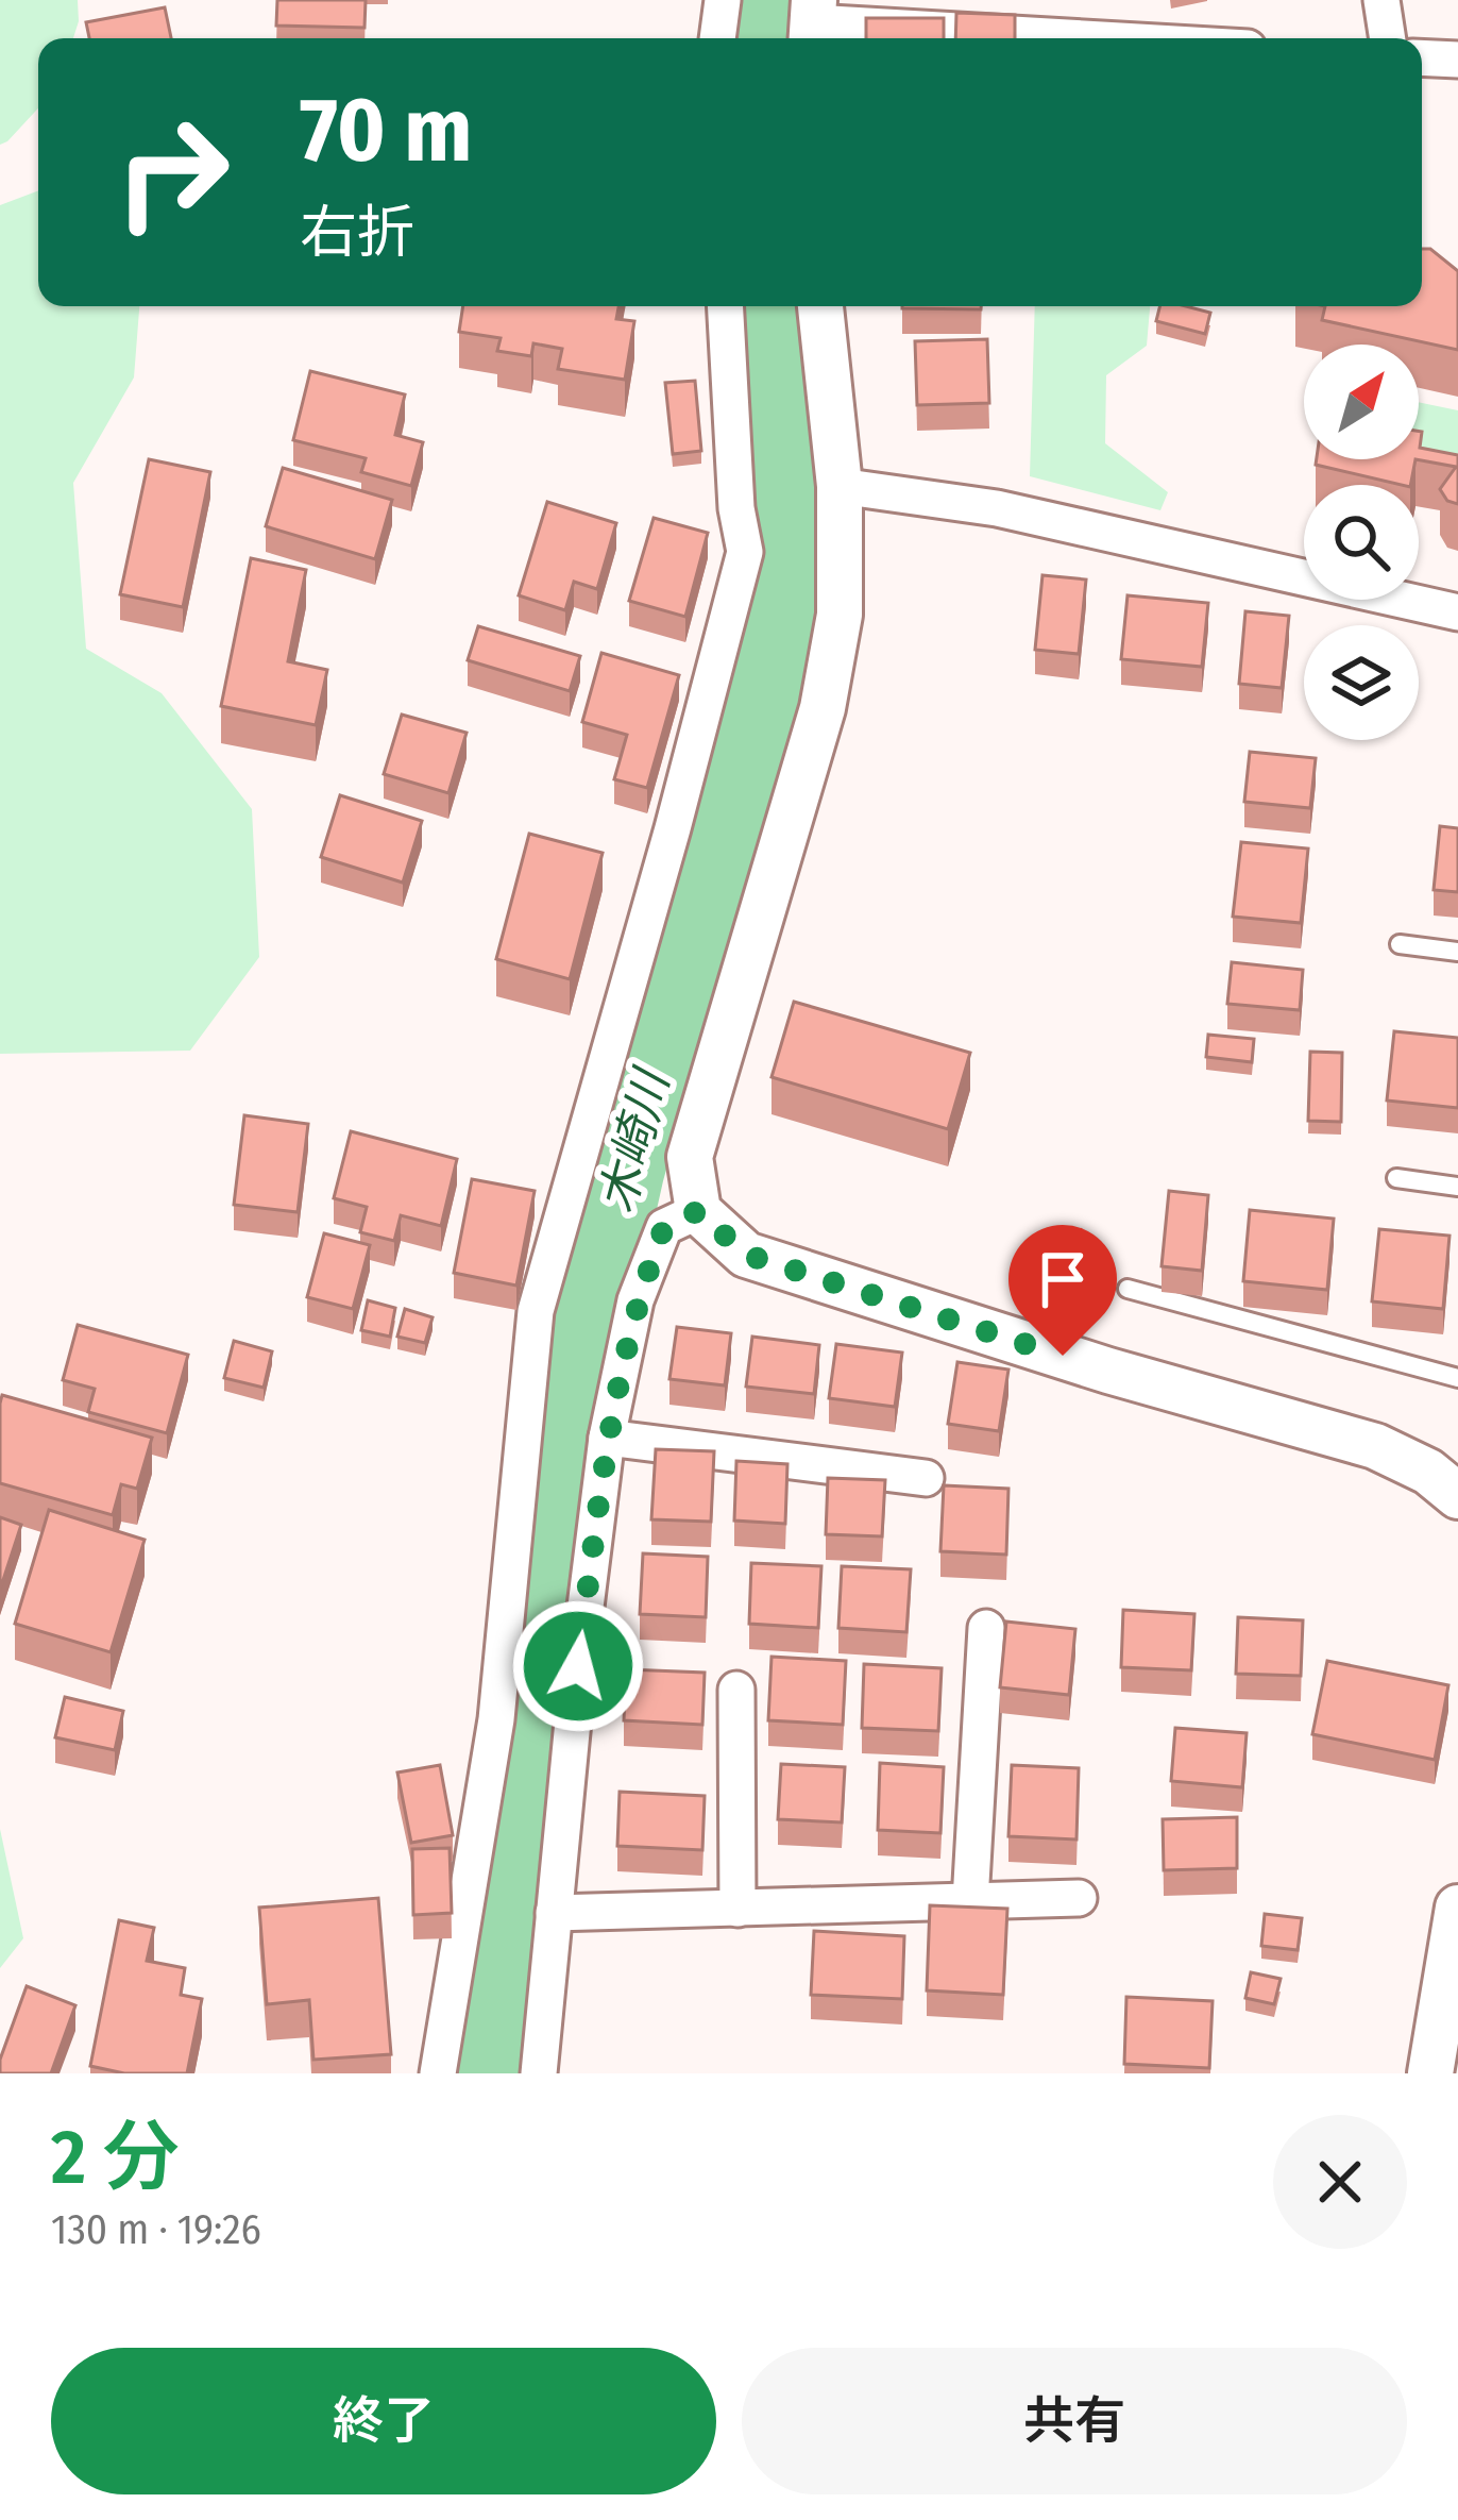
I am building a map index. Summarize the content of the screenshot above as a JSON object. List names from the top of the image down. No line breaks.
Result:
{"water":["木崎川"],"north":"top right","page":{"turn":["70 m","右折"],"heading":["2 分","130 m · 19:26"],"buttons":["終了","共有"]}}
